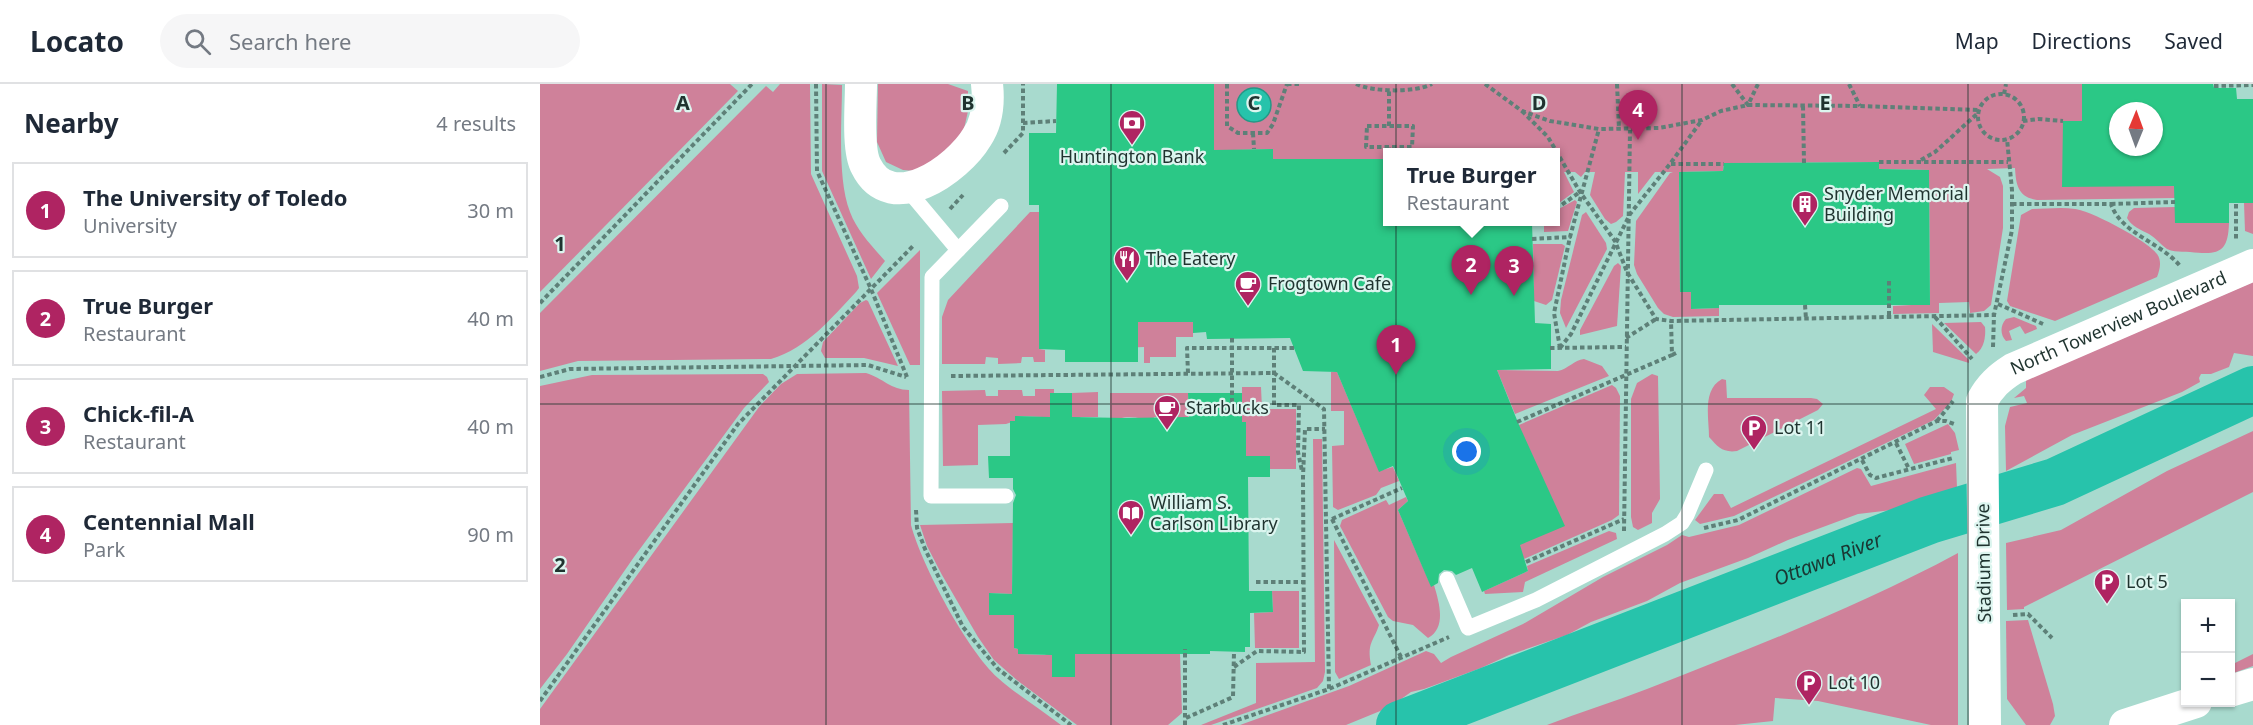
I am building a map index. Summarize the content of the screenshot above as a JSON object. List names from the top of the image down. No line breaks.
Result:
{"streets":{"street":["North Towerview Boulevard","Stadium Drive"]},"crossings":[["North Towerview Boulevard","Stadium Drive"]],"water":["Ottawa River"],"places":{"bank":["Huntington Bank"],"building":["Snyder Memorial Building"],"restaurant":["The Eatery"],"cafe":["Frogtown Cafe","Starbucks"],"parking":["Lot 11","Lot 5","Lot 10"],"library":["William S. Carlson Library"]},"north":"top","page":{"header":"Locato","search":"Search here","nav":["Map","Directions","Saved"],"heading":["Nearby","4 results"],"pins":["4","2","3","1"],"popup":["True Burger","Restaurant"],"list":[{"mark":"1","name":"The University of Toledo","note":"University","value":"30 m"},{"mark":"2","name":"True Burger","note":"Restaurant","value":"40 m"},{"mark":"3","name":"Chick-fil-A","note":"Restaurant","value":"40 m"},{"mark":"4","name":"Centennial Mall","note":"Park","value":"90 m"}],"map_buttons":["+","−"]},"grid":{"columns":["A","B","C","D","E"],"rows":["1","2"]}}
